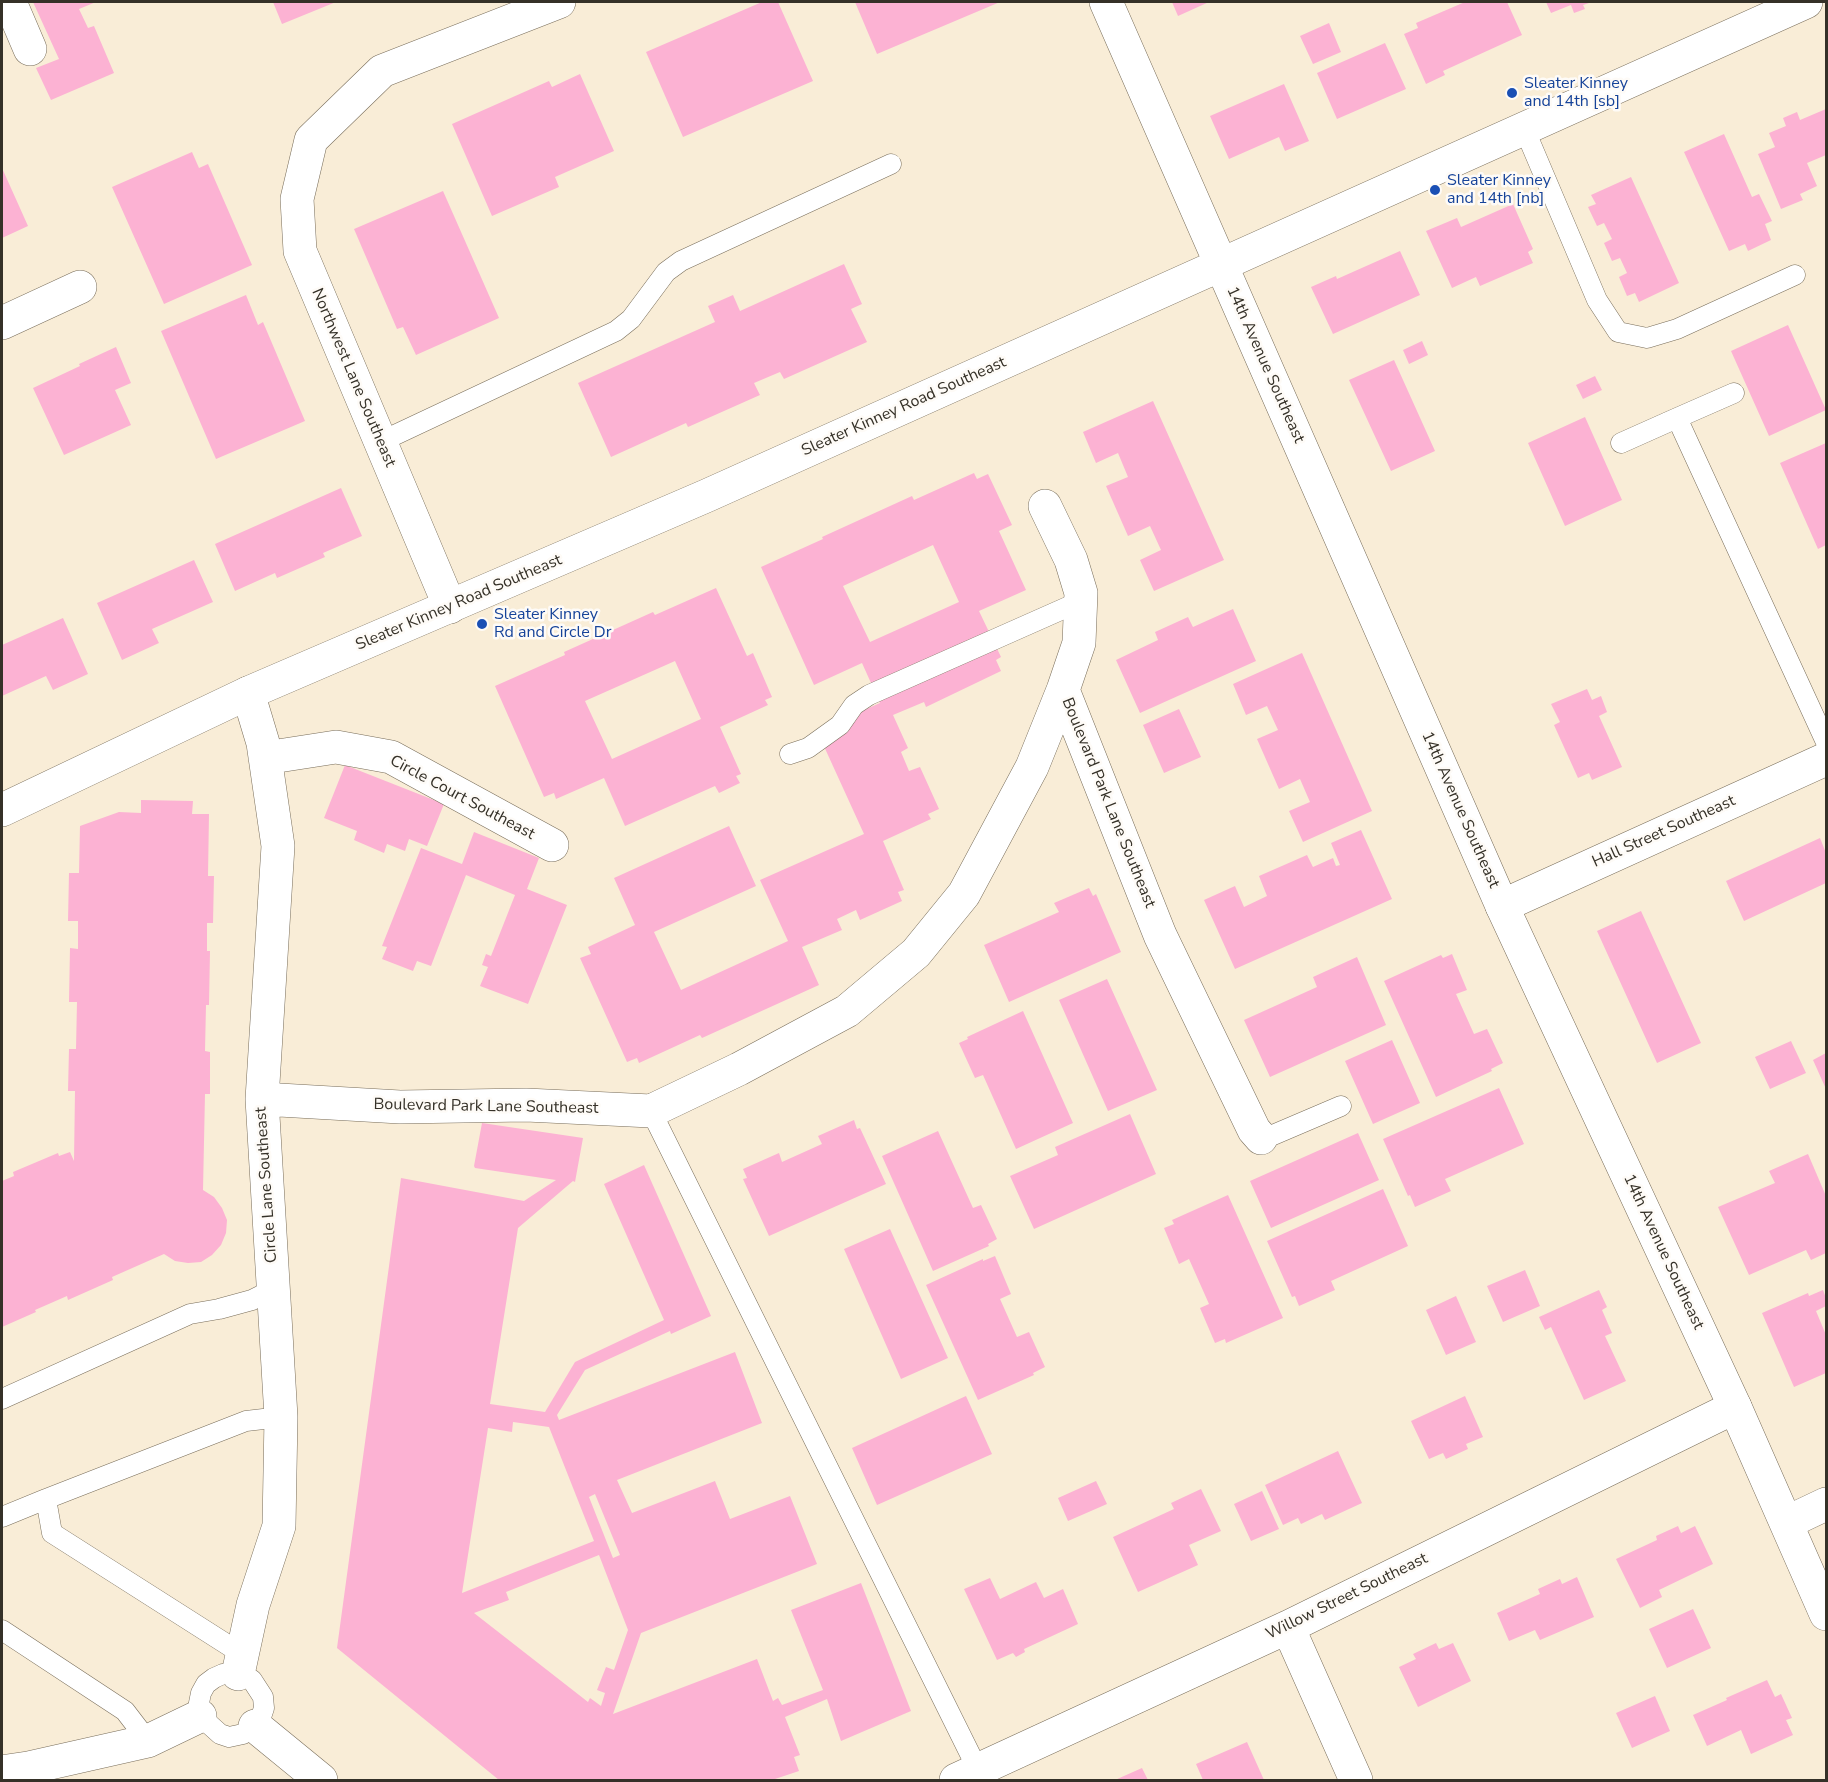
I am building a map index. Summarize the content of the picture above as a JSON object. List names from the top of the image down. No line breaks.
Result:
{"streets":{"street":["14th Avenue Southeast","Northwest Lane Southeast","Sleater Kinney Road Southeast","Circle Court Southeast","Boulevard Park Lane Southeast","Hall Street Southeast","Circle Lane Southeast","Willow Street Southeast"]},"crossings":[["14th Avenue Southeast","Sleater Kinney Road Southeast"],["14th Avenue Southeast","Hall Street Southeast"],["14th Avenue Southeast","Willow Street Southeast"],["Northwest Lane Southeast","Sleater Kinney Road Southeast"],["Sleater Kinney Road Southeast","Circle Lane Southeast"],["Circle Court Southeast","Circle Lane Southeast"],["Boulevard Park Lane Southeast","Circle Lane Southeast"]],"places":["Sleater Kinney and 14th [sb]","Sleater Kinney and 14th [nb]","Sleater Kinney Rd and Circle Dr"]}
